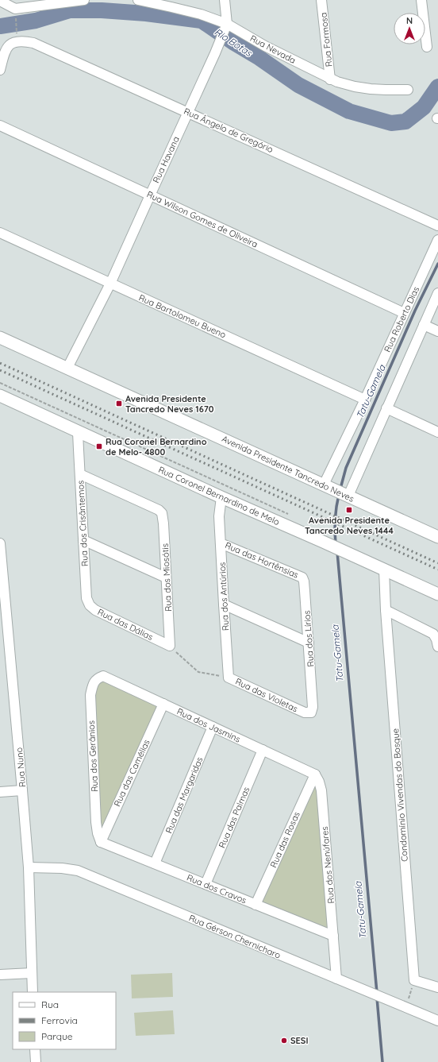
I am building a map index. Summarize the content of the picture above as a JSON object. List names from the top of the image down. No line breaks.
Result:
{"streets":{"main road":["Avenida Presidente Tancredo Neves","Rua Coronel Bernardino de Melo"],"street":["Rua Formosa","Rua Nevada","Rua Ângelo de Gregório","Rua Havana","Rua Wilson Gomes de Oliveira","Rua Bartolomeu Bueno","Rua Roberto Dias","Rua dos Crisântemos","Rua das Hortênsias","Rua dos Miosótis","Rua dos Antúrios","Rua das Dálias","Rua dos Lírios","Rua das Violetas","Rua dos Jasmins","Rua dos Gerânios","Rua Nuno","Rua das Camélias","Rua das Margaridas","Condomínio Vivendas do Bosque","Rua das Palmas","Rua das Rosas","Rua dos Nenúfares","Rua dos Cravos","Rua Gérson Chernicharo"]},"crossings":[["Rua Formosa","Rua Nevada"],["Rua Nevada","Rua Havana"],["Rua Ângelo de Gregório","Rua Havana"],["Rua Havana","Rua Wilson Gomes de Oliveira"],["Rua Havana","Rua Bartolomeu Bueno"],["Rua Havana","Avenida Presidente Tancredo Neves"],["Rua Wilson Gomes de Oliveira","Rua Roberto Dias"],["Rua Bartolomeu Bueno","Rua Roberto Dias"],["Rua Roberto Dias","Avenida Presidente Tancredo Neves"],["Rua Coronel Bernardino de Melo","Rua dos Crisântemos"],["Rua Coronel Bernardino de Melo","Rua dos Antúrios"],["Rua Coronel Bernardino de Melo","Condomínio Vivendas do Bosque"],["Rua dos Crisântemos","Rua dos Miosótis"],["Rua dos Crisântemos","Rua das Dálias"],["Rua das Hortênsias","Rua dos Antúrios"],["Rua das Hortênsias","Rua dos Lírios"],["Rua dos Miosótis","Rua das Dálias"],["Rua dos Antúrios","Rua das Violetas"],["Rua dos Lírios","Rua das Violetas"],["Rua dos Jasmins","Rua dos Gerânios"],["Rua dos Jasmins","Rua das Camélias"],["Rua dos Jasmins","Rua das Margaridas"],["Rua dos Jasmins","Rua das Palmas"],["Rua dos Jasmins","Rua das Rosas"],["Rua dos Jasmins","Rua dos Nenúfares"],["Rua dos Gerânios","Rua das Camélias"],["Rua dos Gerânios","Rua dos Cravos"],["Rua Nuno","Rua Gérson Chernicharo"],["Rua das Camélias","Rua dos Cravos"],["Rua das Margaridas","Rua dos Cravos"],["Rua das Palmas","Rua dos Cravos"],["Rua das Rosas","Rua dos Nenúfares"],["Rua das Rosas","Rua dos Cravos"],["Rua dos Nenúfares","Rua dos Cravos"],["Rua dos Nenúfares","Rua Gérson Chernicharo"]],"water":["Rio Botas","Tatu-Gamela"],"places":{"transit":["Avenida Presidente Tancredo Neves 1670","Rua Coronel Bernardino de Melo- 4800","Avenida Presidente Tancredo Neves 1444"],"other":["SESI"]},"legend":["Rua","Ferrovia","Parque"],"north":"top"}
